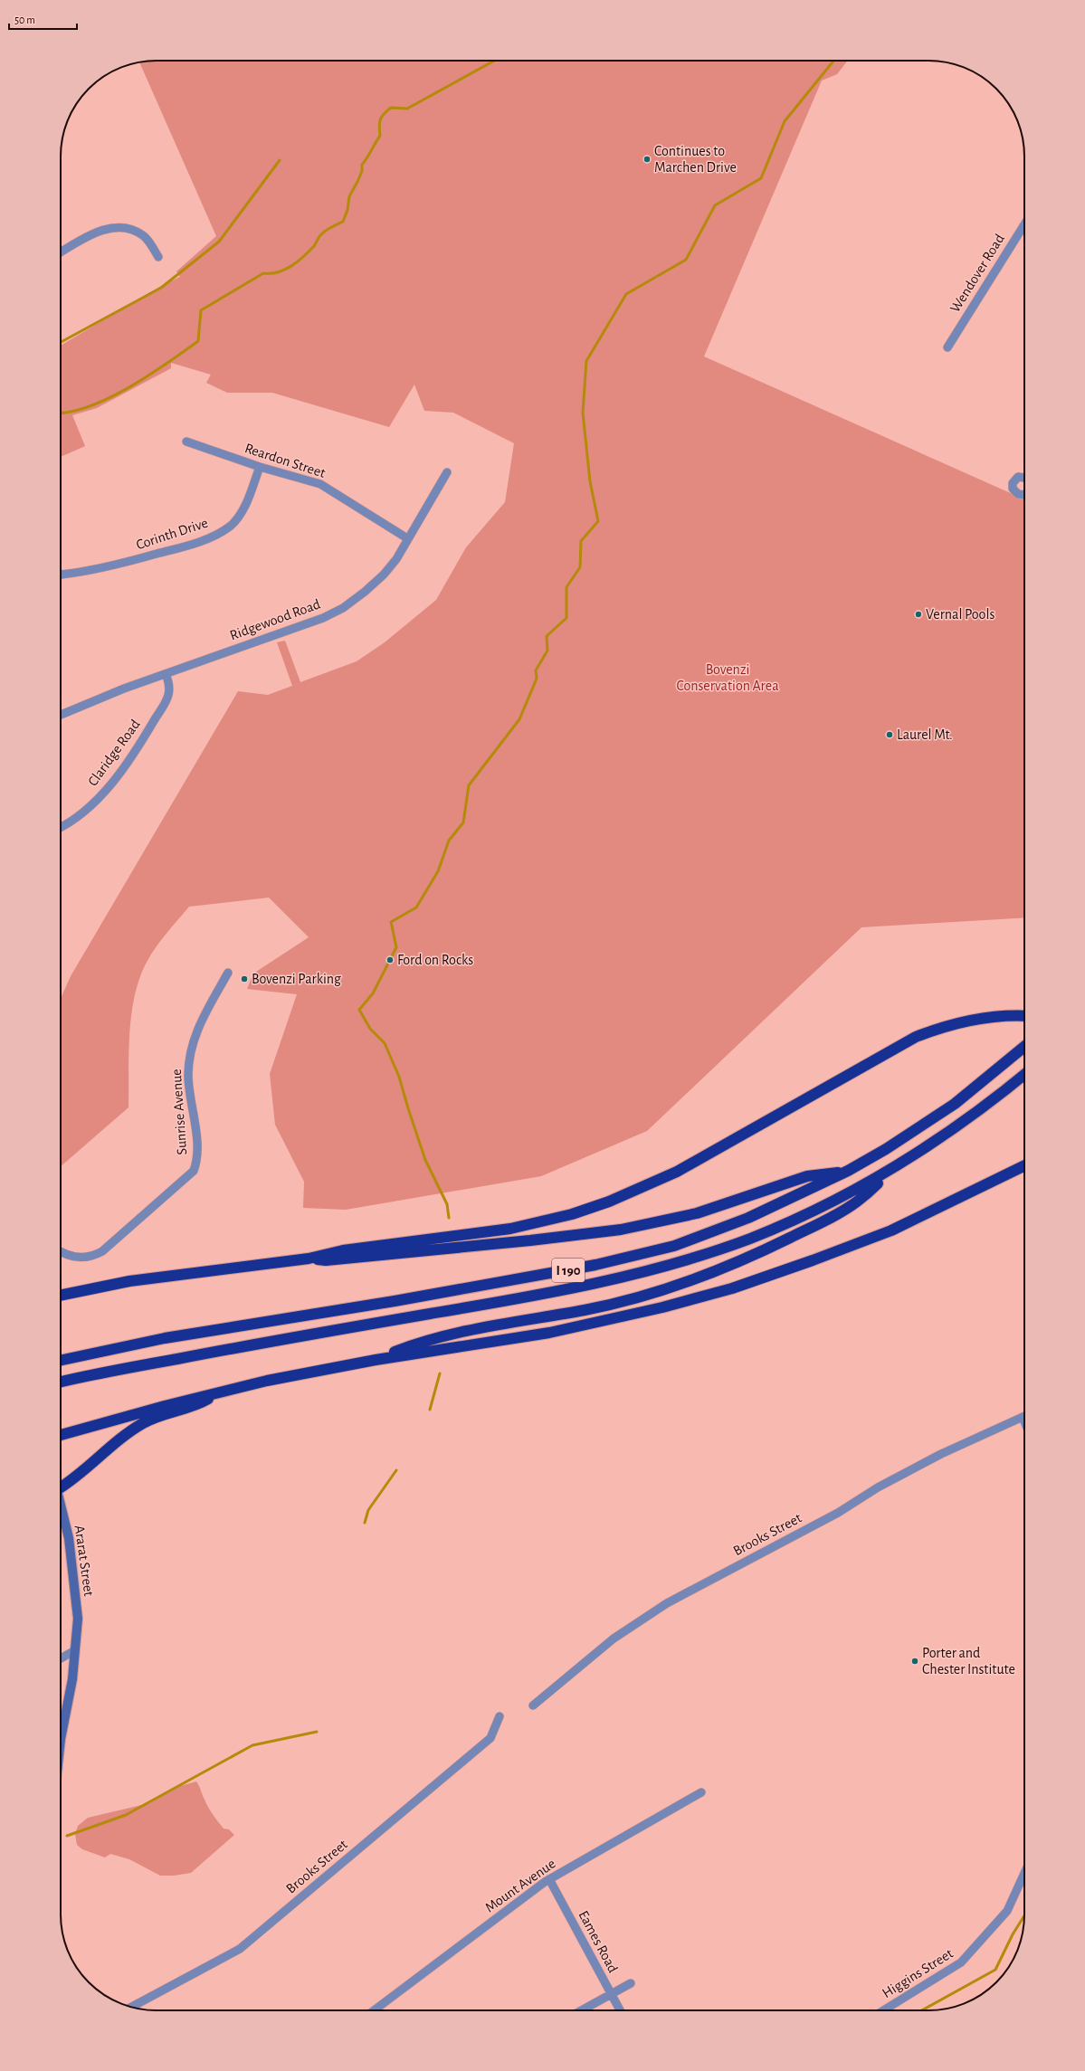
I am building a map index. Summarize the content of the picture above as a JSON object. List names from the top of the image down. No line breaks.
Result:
{"streets":{"highway":["I 190"],"main road":["Ararat Street"],"street":["Wendover Road","Reardon Street","Corinth Drive","Ridgewood Road","Claridge Road","Sunrise Avenue","Brooks Street","Mount Avenue","Eames Road","Higgins Street"]},"crossings":[["Reardon Street","Corinth Drive"],["Reardon Street","Ridgewood Road"],["Ridgewood Road","Claridge Road"],["Mount Avenue","Eames Road"]],"parks":["Bovenzi Conservation Area"],"places":["Continues to Marchen Drive","Vernal Pools","Laurel Mt.","Ford on Rocks","Bovenzi Parking","Porter and Chester Institute"],"scale_bar":"50 m"}
